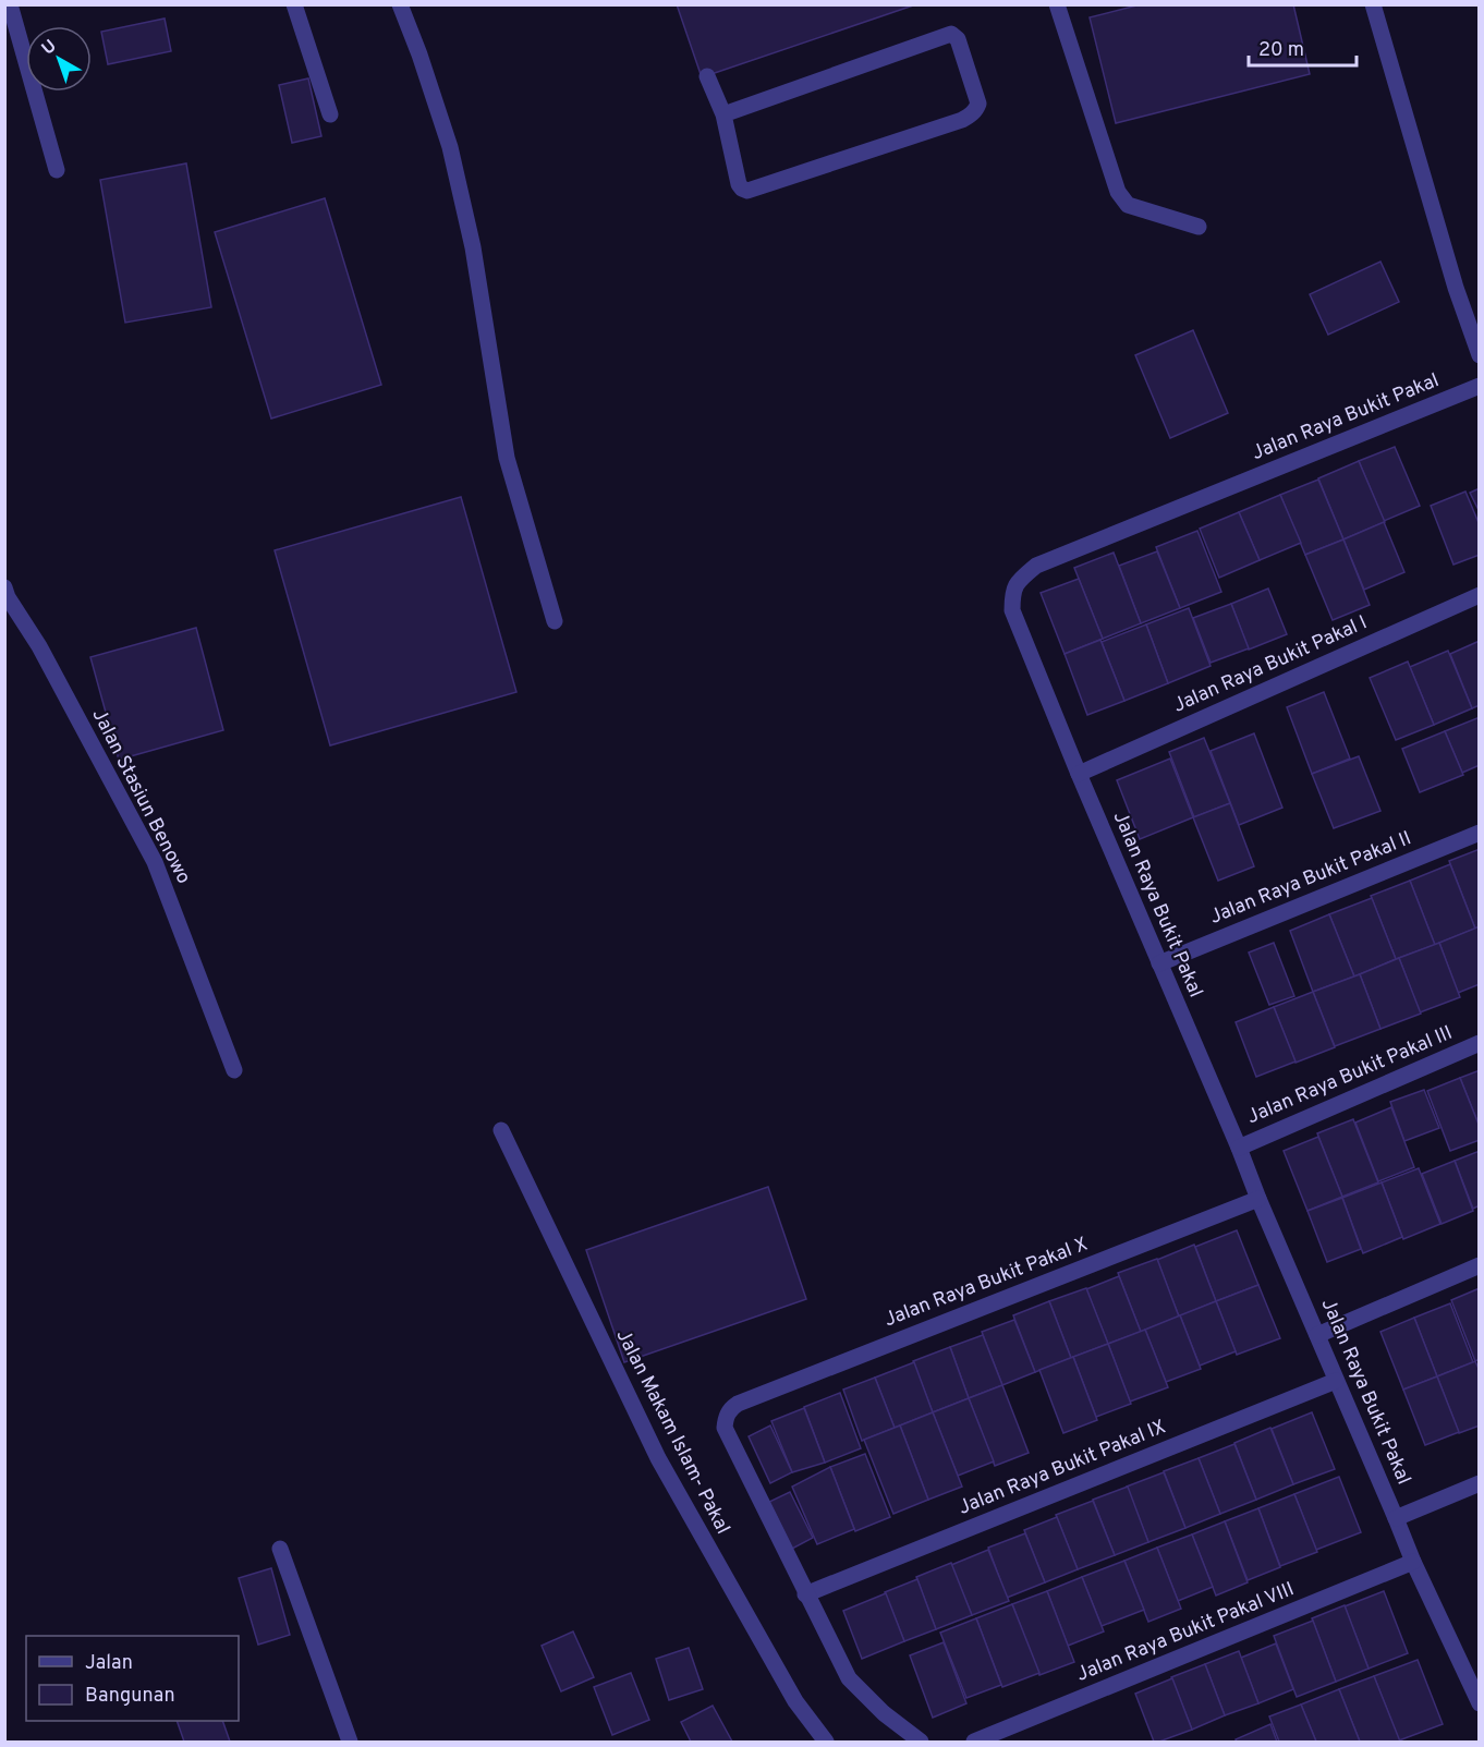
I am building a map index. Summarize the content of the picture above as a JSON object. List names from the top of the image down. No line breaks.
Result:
{"streets":{"street":["Jalan Raya Bukit Pakal","Jalan Raya Bukit Pakal I","Jalan Stasiun Benowo","Jalan Raya Bukit Pakal II","Jalan Raya Bukit Pakal III","Jalan Raya Bukit Pakal X","Jalan Makam Islam- Pakal","Jalan Raya Bukit Pakal IX","Jalan Raya Bukit Pakal VIII"]},"crossings":[["Jalan Raya Bukit Pakal","Jalan Raya Bukit Pakal I"],["Jalan Raya Bukit Pakal","Jalan Raya Bukit Pakal II"],["Jalan Raya Bukit Pakal","Jalan Raya Bukit Pakal III"],["Jalan Raya Bukit Pakal","Jalan Raya Bukit Pakal X"],["Jalan Raya Bukit Pakal","Jalan Raya Bukit Pakal IX"],["Jalan Raya Bukit Pakal","Jalan Raya Bukit Pakal VIII"],["Jalan Raya Bukit Pakal X","Jalan Raya Bukit Pakal IX"]],"legend":["Jalan","Bangunan"],"scale_bar":"20 m","north":"top left"}
